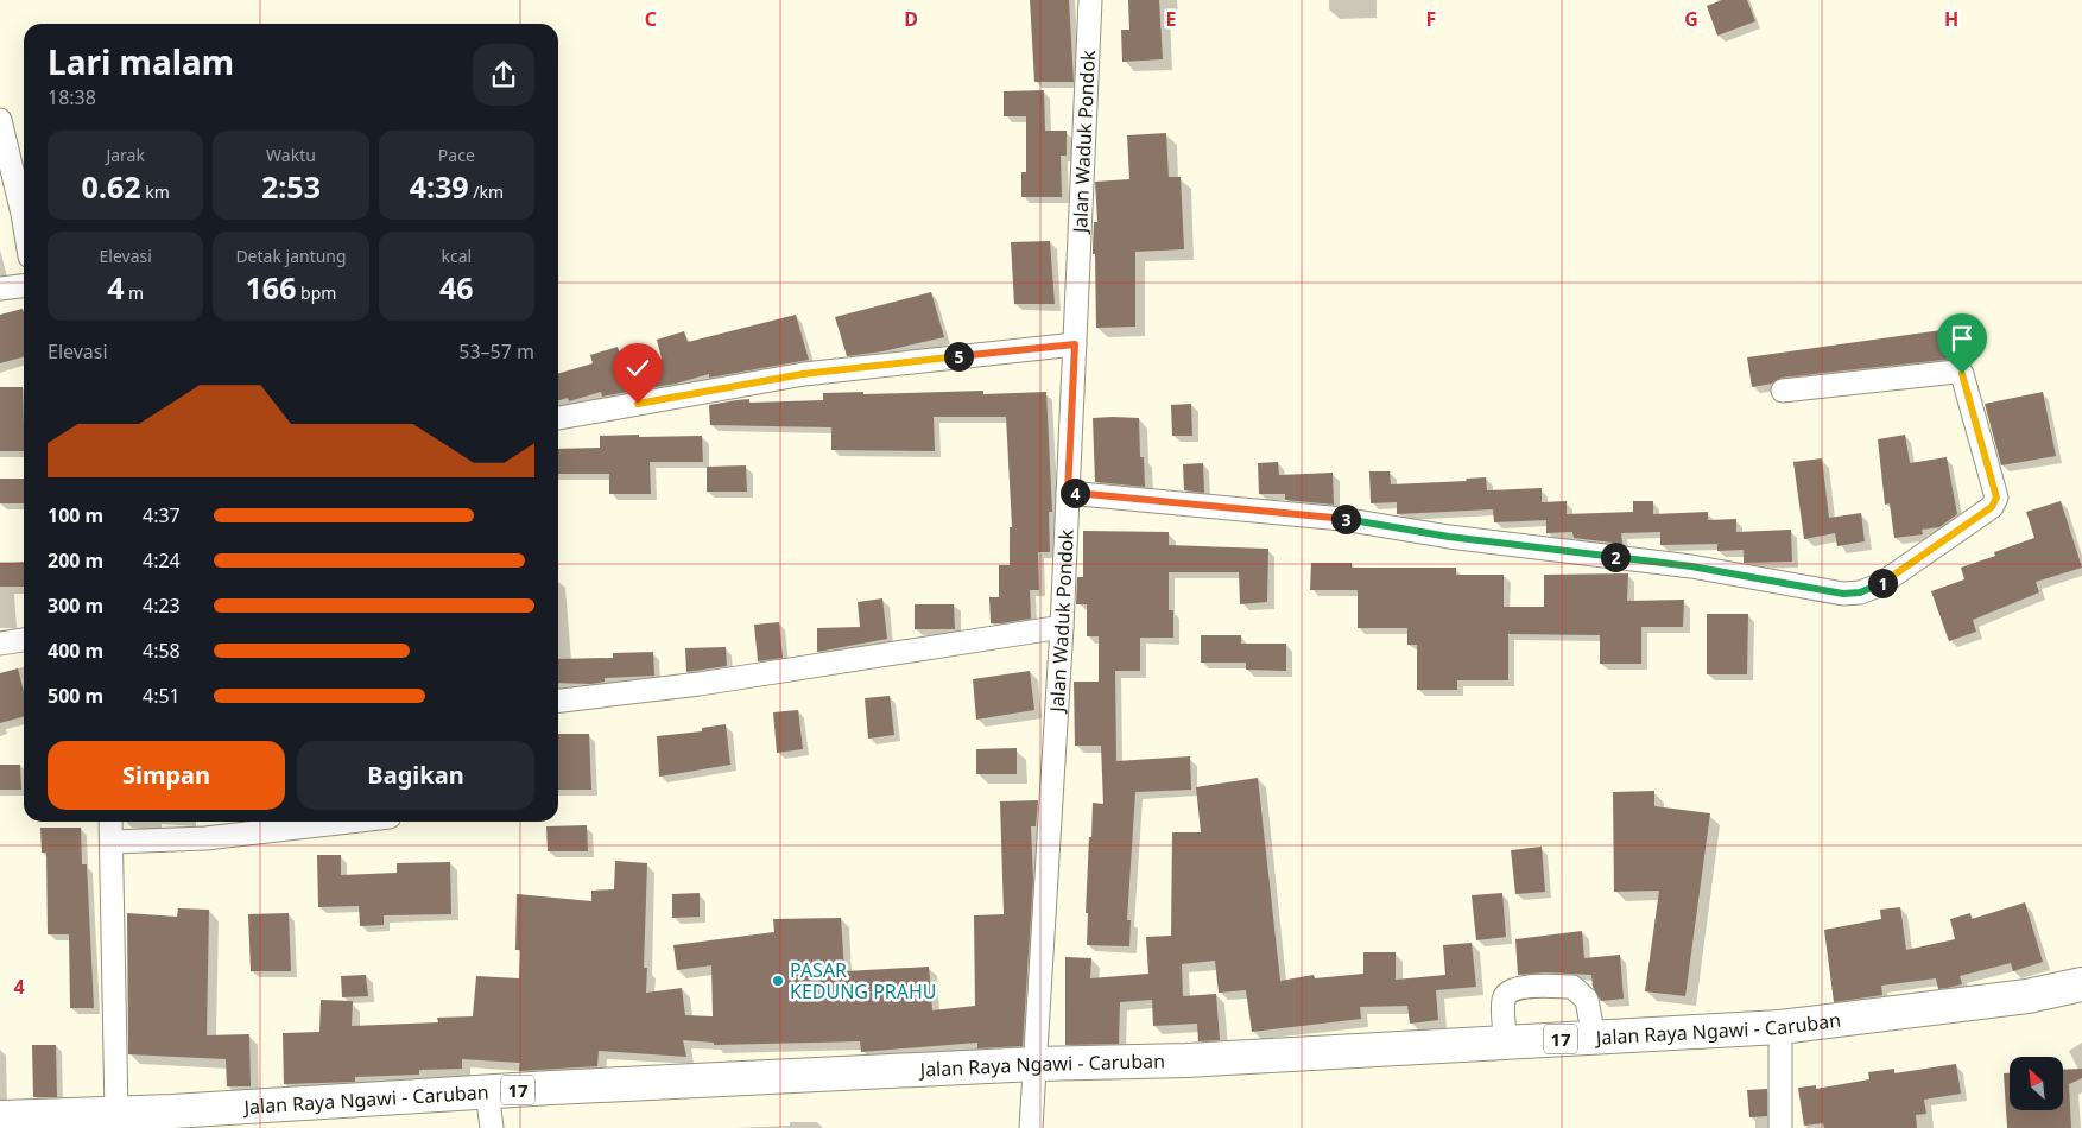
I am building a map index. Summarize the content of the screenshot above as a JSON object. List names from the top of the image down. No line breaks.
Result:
{"streets":{"highway":["Jalan Raya Ngawi - Caruban","17"],"street":["Jalan Waduk Pondok"]},"crossings":[["Jalan Waduk Pondok","Jalan Raya Ngawi - Caruban"]],"places":["PASAR KEDUNG PRAHU"],"north":"top left","page":{"heading":["Lari malam","18:38"],"stats":[["Jarak","0.62 km"],["Waktu","2:53"],["Pace","4:39 /km"],["Elevasi","4 m"],["Detak jantung","166 bpm"],["kcal","46"]],"chart":["Elevasi","53–57 m"],"pins":["5","4","3","2","1"],"list":[{"name":"100 m","note":"4:37"},{"name":"200 m","note":"4:24"},{"name":"300 m","note":"4:23"},{"name":"400 m","note":"4:58"},{"name":"500 m","note":"4:51"}],"buttons":["Simpan","Bagikan"]},"grid":{"columns":["C","D","E","F","G","H"],"rows":["4"]}}
